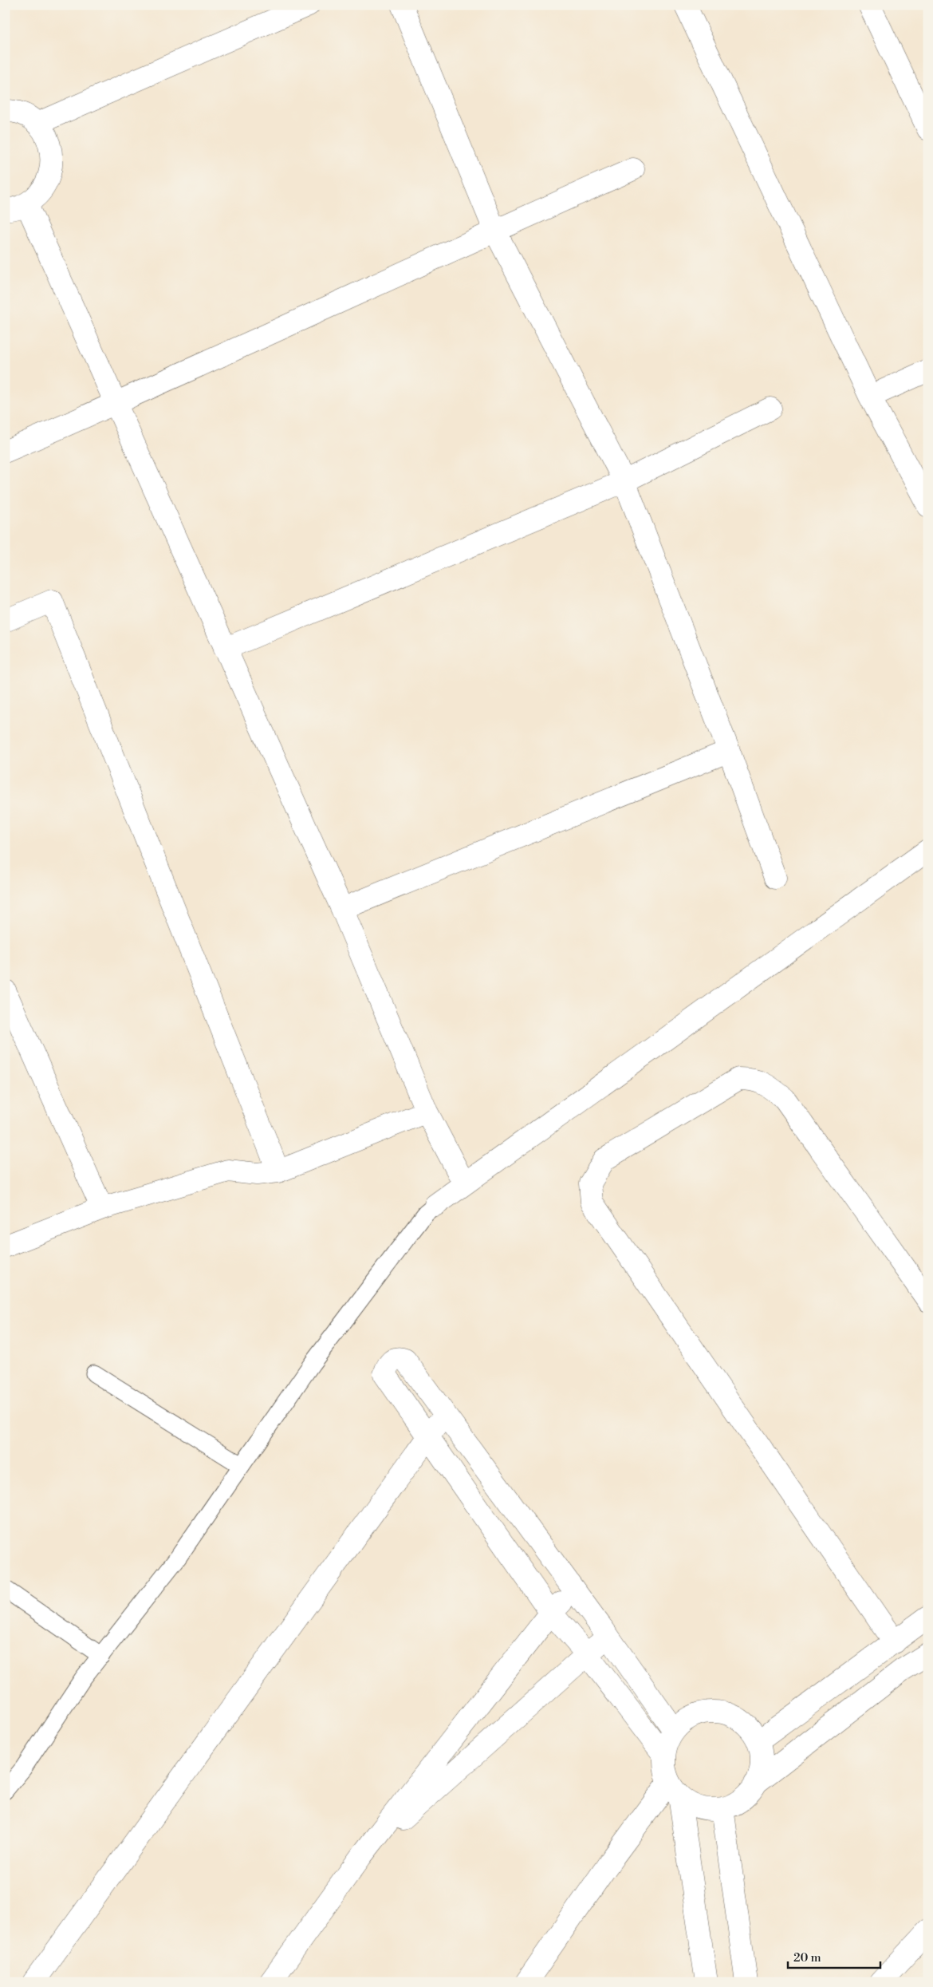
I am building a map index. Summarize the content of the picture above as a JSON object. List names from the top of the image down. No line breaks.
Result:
{"scale_bar":"20 m"}
